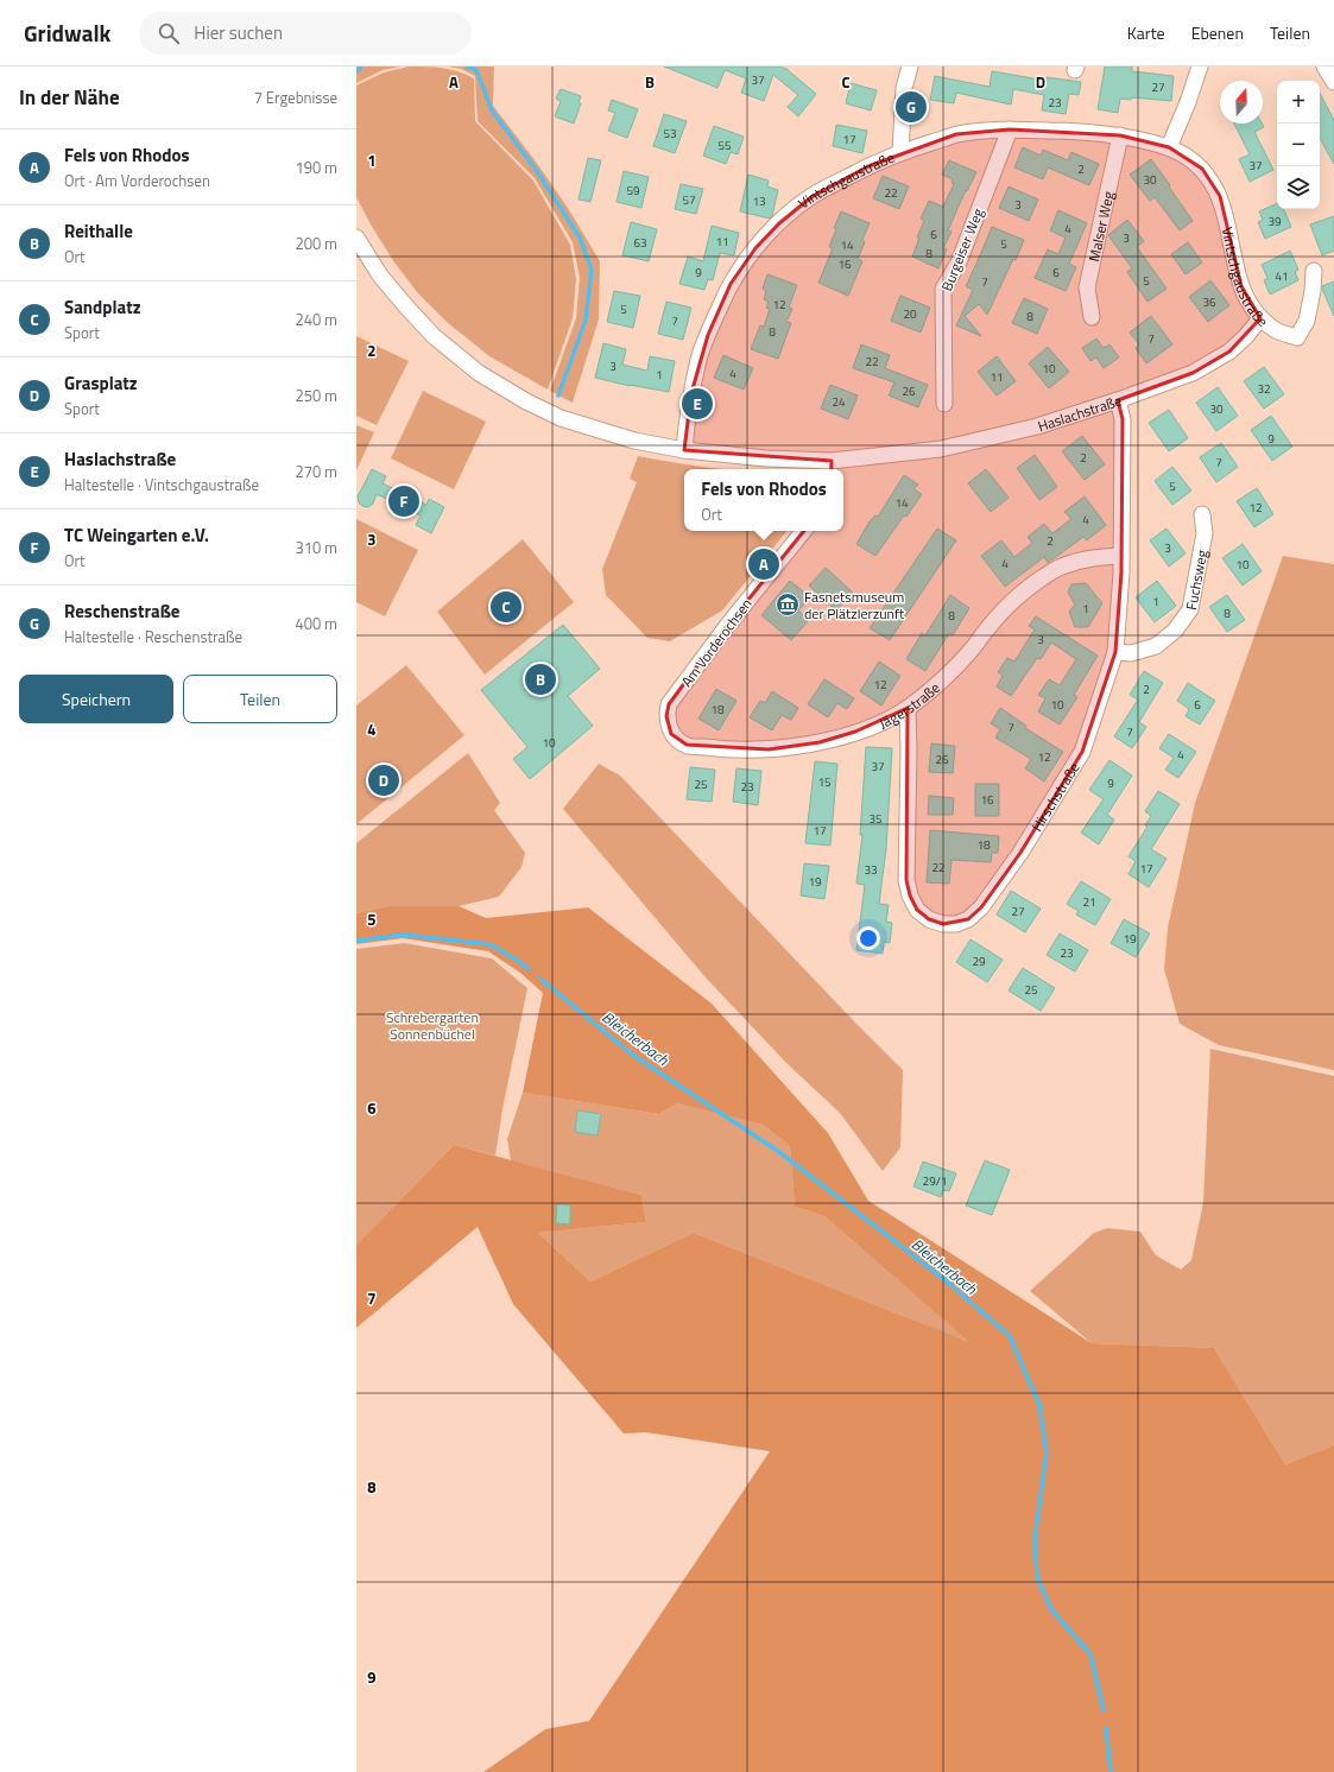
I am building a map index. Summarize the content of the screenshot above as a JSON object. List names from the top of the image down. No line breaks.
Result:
{"streets":{"street":["Vintschgaustraße","Malser Weg","Burgeiser Weg","Haslachstraße","Fuchsweg","Am Vorderochsen","Jägerstraße","Hirschstraße"]},"crossings":[["Vintschgaustraße","Malser Weg"],["Vintschgaustraße","Burgeiser Weg"],["Vintschgaustraße","Haslachstraße"],["Haslachstraße","Hirschstraße"],["Fuchsweg","Hirschstraße"],["Am Vorderochsen","Jägerstraße"],["Jägerstraße","Hirschstraße"]],"water":["Bleicherbach"],"parks":["Schrebergarten Sonnenbüchel"],"places":{"museum":["Fasnetsmuseum der Plätzlerzunft"]},"house_numbers":["37","27","23","53","17","55","37","2","30","59","22","57","13","3","39","4","6","3","11","63","5","14","8","16","9","6","41","5","7","36","12","5","20","8","7","8","7","22","3","10","4","1","11","32","26","24","30","9","2","7","5","14","12","4","2","3","4","10","1","1","8","8","3","12","2","10","6","18","7","7","10","4","12","26","37","15","9","25","23","16","35","17","18","22","17","33","19","21","27","19","23","29","25","29/1"],"north":"top","page":{"header":"Gridwalk","search":"Hier suchen","nav":["Karte","Ebenen","Teilen"],"heading":["In der Nähe","7 Ergebnisse"],"map_buttons":["+","−"],"pins":["G","E","F","A","C","B","D"],"list":[{"mark":"A","name":"Fels von Rhodos","note":"Ort · Am Vorderochsen","value":"190 m"},{"mark":"B","name":"Reithalle","note":"Ort","value":"200 m"},{"mark":"C","name":"Sandplatz","note":"Sport","value":"240 m"},{"mark":"D","name":"Grasplatz","note":"Sport","value":"250 m"},{"mark":"E","name":"Haslachstraße","note":"Haltestelle · Vintschgaustraße","value":"270 m"},{"mark":"F","name":"TC Weingarten e.V.","note":"Ort","value":"310 m"},{"mark":"G","name":"Reschenstraße","note":"Haltestelle · Reschenstraße","value":"400 m"}],"popup":["Fels von Rhodos","Ort"],"buttons":["Speichern","Teilen"]},"grid":{"columns":["A","B","C","D"],"rows":["1","2","3","4","5","6","7","8","9"]}}
